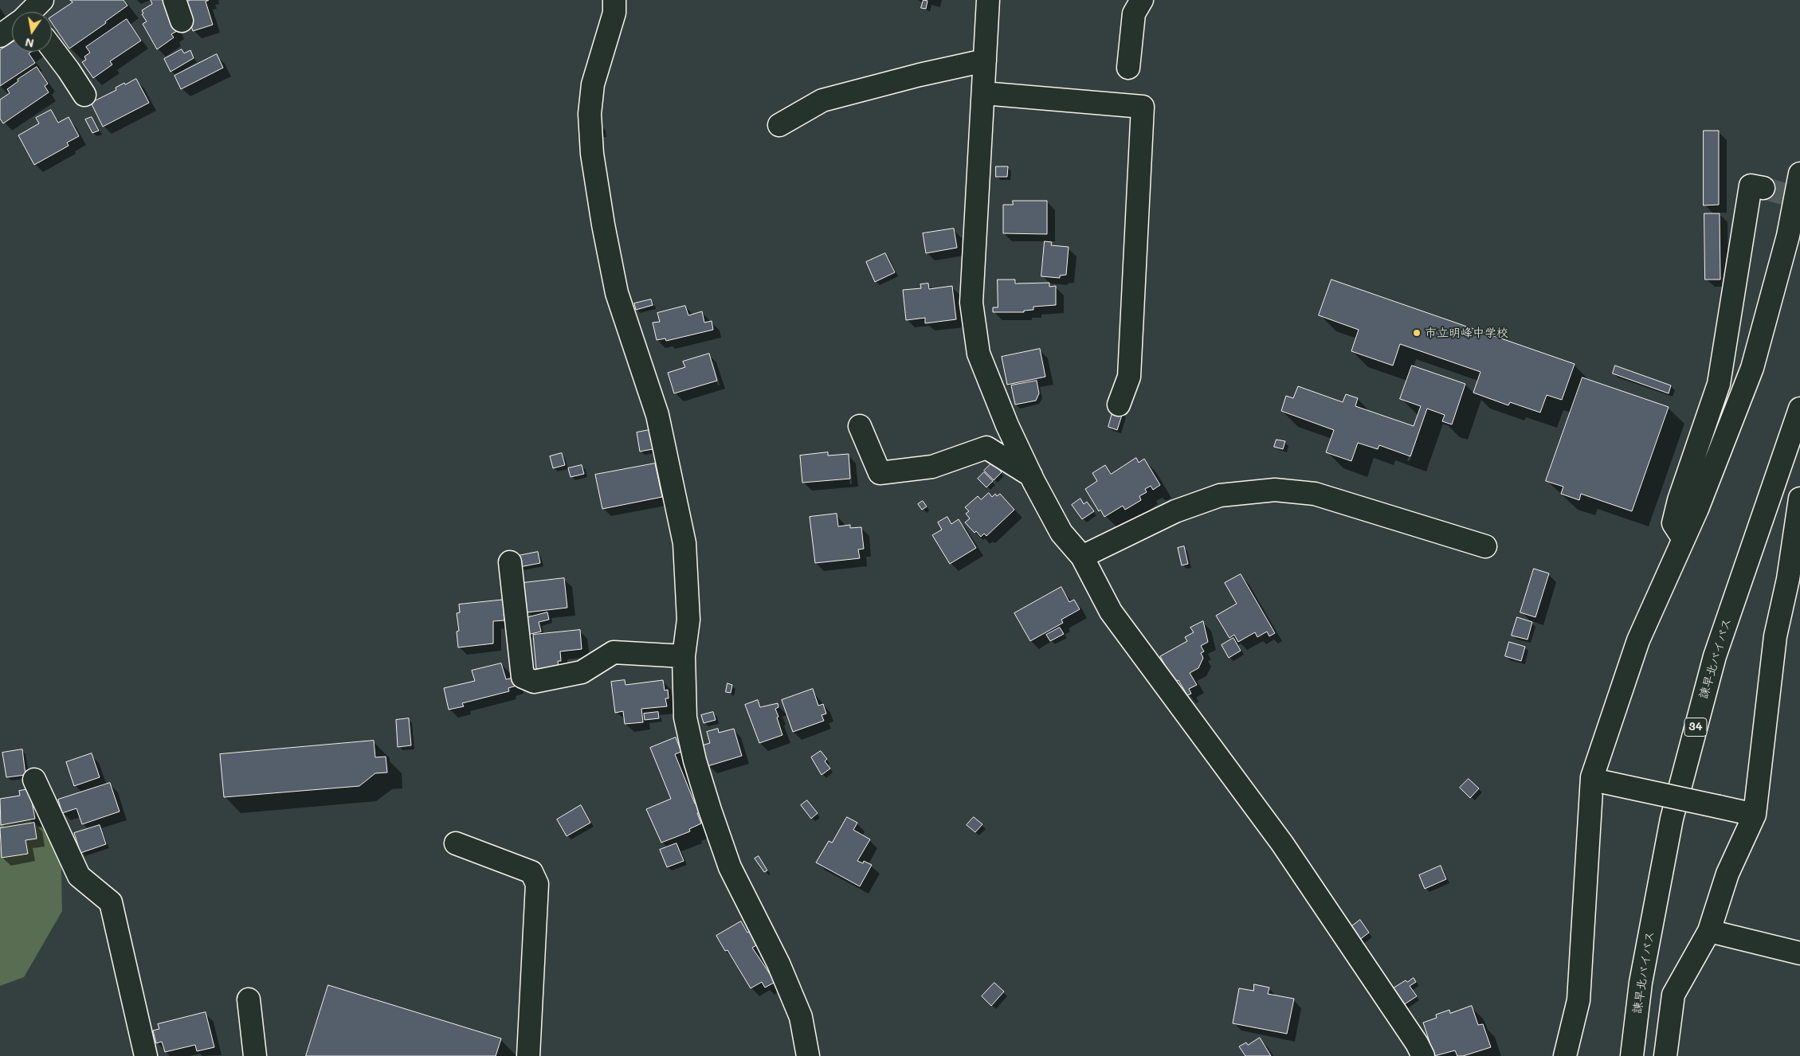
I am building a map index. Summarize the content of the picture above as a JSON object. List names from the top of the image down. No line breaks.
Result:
{"streets":{"main road":["諫早北バイパス","34"]},"places":["市立明峰中学校"],"north":"bottom"}
